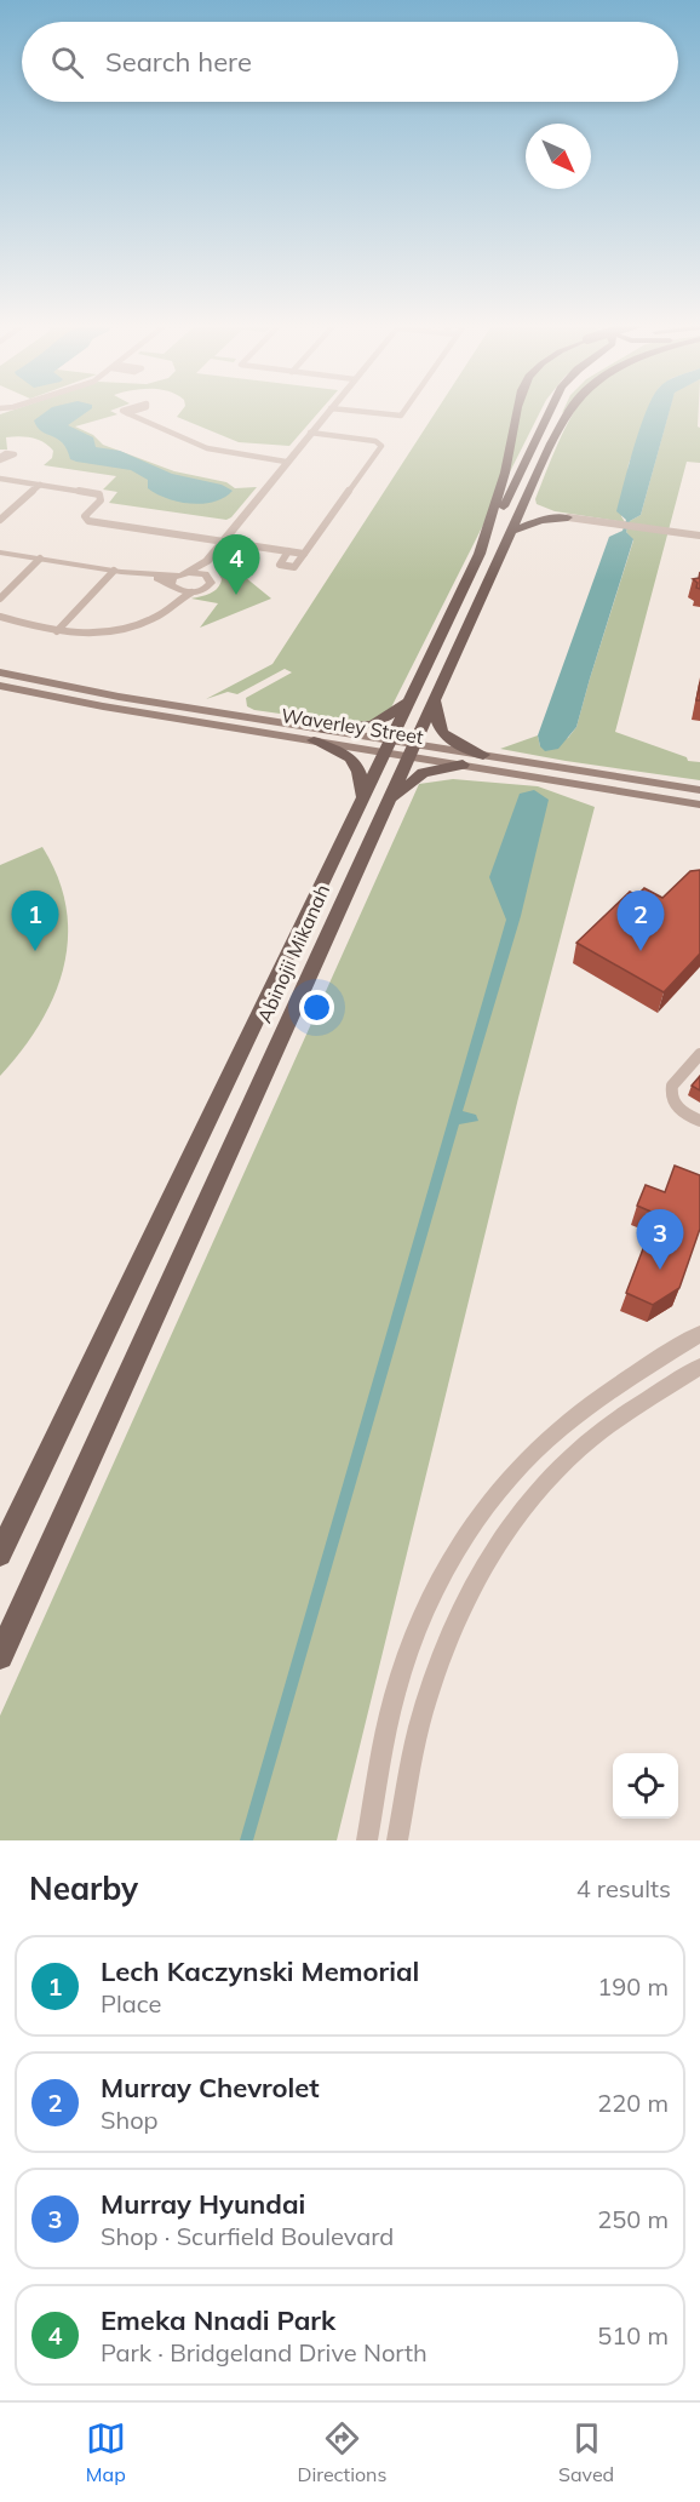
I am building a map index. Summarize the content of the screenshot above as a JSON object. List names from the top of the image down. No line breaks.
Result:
{"streets":{"main road":["Waverley Street","Abinojii Mikanah"]},"crossings":[["Waverley Street","Abinojii Mikanah"]],"north":"bottom right","page":{"search":"Search here","pins":["4","1","2","3"],"heading":["Nearby","4 results"],"list":[{"mark":"1","name":"Lech Kaczynski Memorial","note":"Place","value":"190 m"},{"mark":"2","name":"Murray Chevrolet","note":"Shop","value":"220 m"},{"mark":"3","name":"Murray Hyundai","note":"Shop · Scurfield Boulevard","value":"250 m"},{"mark":"4","name":"Emeka Nnadi Park","note":"Park · Bridgeland Drive North","value":"510 m"}],"nav":["Map","Directions","Saved"]}}
